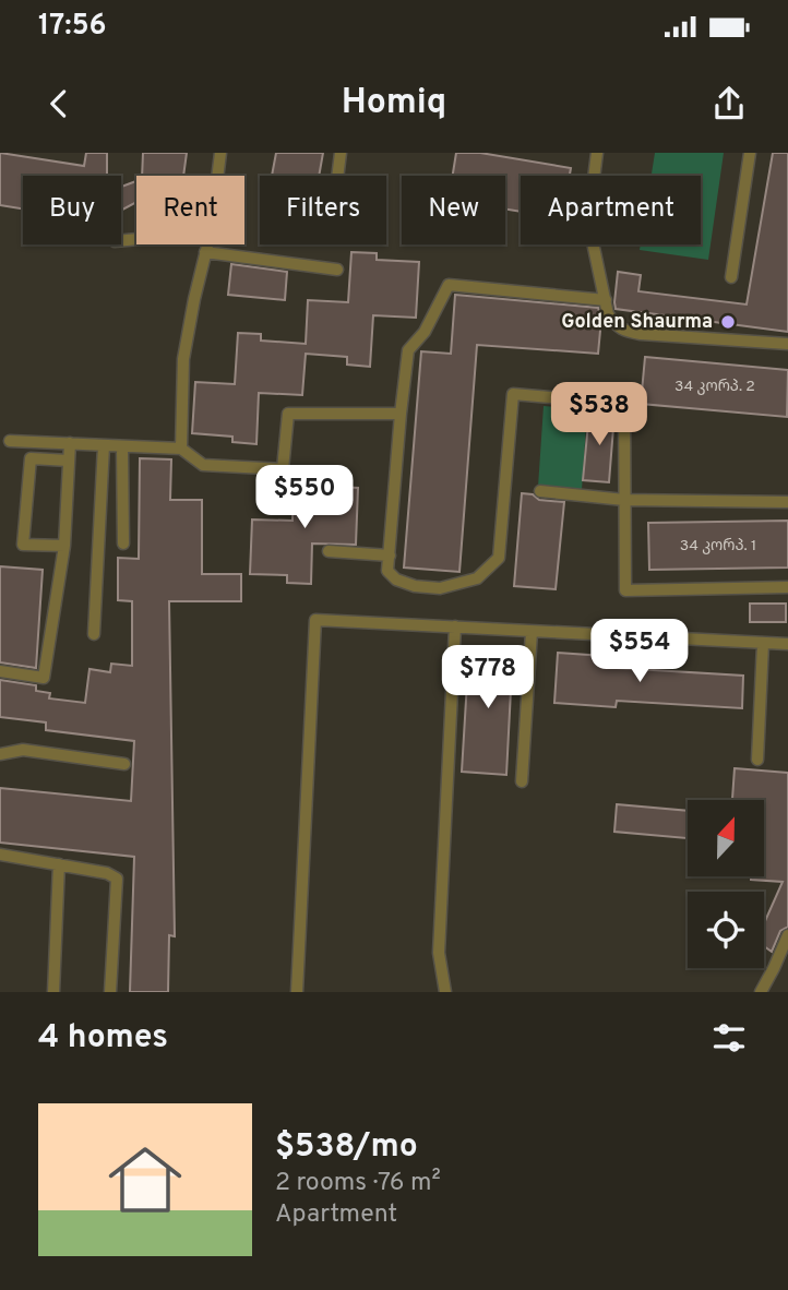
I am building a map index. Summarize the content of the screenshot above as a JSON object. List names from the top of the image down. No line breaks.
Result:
{"places":["Golden Shaurma"],"house_numbers":["34 კორპ. 2","34 კორპ. 1"],"north":"top","page":{"status":"17:56","header":"Homiq","chip":["Buy","Rent","Filters","New","Apartment"],"price":["$538","$550","$554","$778"],"heading":"4 homes","list":[{"name":"$538/mo","note":"2 rooms · 76 m² · Apartment"}]}}
